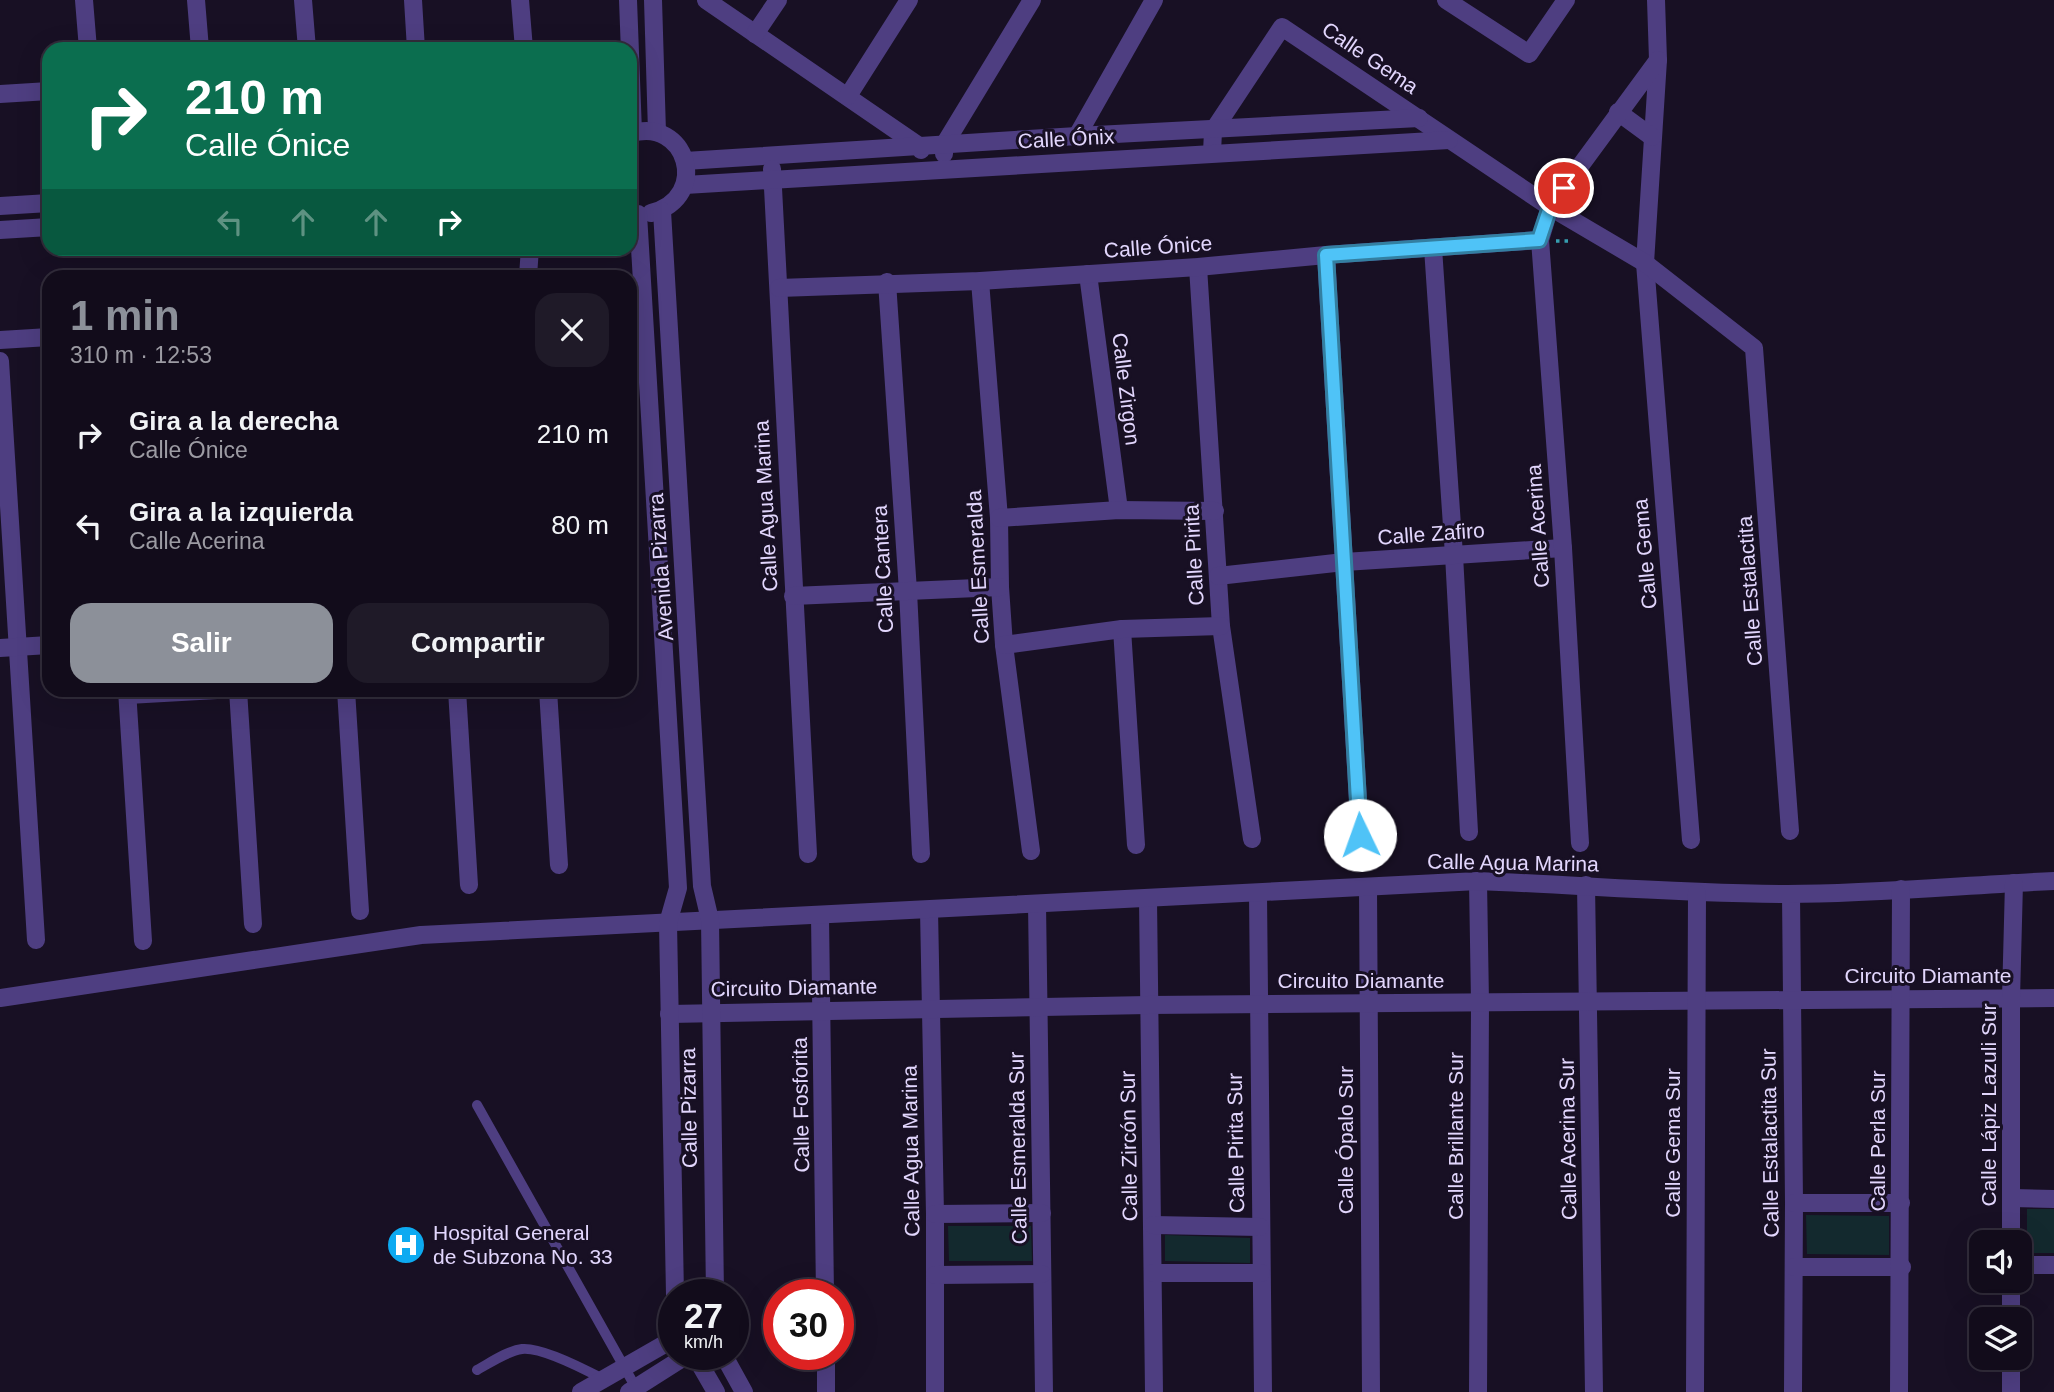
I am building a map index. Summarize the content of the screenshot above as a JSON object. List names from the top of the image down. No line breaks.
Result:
{"streets":{"street":["Calle Gema","Calle Ónix","Calle Ónice","Calle Zirgon","Calle Agua Marina","Calle Acerina","Calle Zafiro","Calle Pirita","Avenida Pizarra","Calle Esmeralda","Calle Cantera","Calle Estalactita","Circuito Diamante","Calle Fosforita","Calle Lápiz Lazuli Sur","Calle Pizarra","Calle Brillante Sur","Calle Acerina Sur","Calle Ópalo Sur","Calle Perla Sur","Calle Pirita Sur","Calle Gema Sur","Calle Estalactita Sur","Calle Zircón Sur","Calle Esmeralda Sur"]},"crossings":[["Calle Gema","Calle Ónix"],["Calle Gema","Calle Acerina"],["Calle Gema","Calle Estalactita"],["Calle Ónix","Calle Agua Marina"],["Calle Ónice","Calle Zirgon"],["Calle Ónice","Calle Agua Marina"],["Calle Ónice","Calle Acerina"],["Calle Ónice","Calle Pirita"],["Calle Ónice","Calle Esmeralda"],["Calle Ónice","Calle Cantera"],["Calle Agua Marina","Avenida Pizarra"],["Calle Agua Marina","Circuito Diamante"],["Calle Agua Marina","Calle Fosforita"],["Calle Agua Marina","Calle Lápiz Lazuli Sur"],["Calle Agua Marina","Calle Pizarra"],["Calle Agua Marina","Calle Brillante Sur"],["Calle Agua Marina","Calle Acerina Sur"],["Calle Agua Marina","Calle Ópalo Sur"],["Calle Agua Marina","Calle Perla Sur"],["Calle Agua Marina","Calle Pirita Sur"],["Calle Agua Marina","Calle Gema Sur"],["Calle Agua Marina","Calle Estalactita Sur"],["Calle Agua Marina","Calle Zircón Sur"],["Calle Agua Marina","Calle Esmeralda Sur"],["Calle Acerina","Calle Zafiro"],["Calle Zafiro","Calle Pirita"],["Avenida Pizarra","Calle Pizarra"],["Circuito Diamante","Calle Fosforita"],["Circuito Diamante","Calle Lápiz Lazuli Sur"],["Circuito Diamante","Calle Pizarra"],["Circuito Diamante","Calle Brillante Sur"],["Circuito Diamante","Calle Acerina Sur"],["Circuito Diamante","Calle Ópalo Sur"],["Circuito Diamante","Calle Perla Sur"],["Circuito Diamante","Calle Pirita Sur"],["Circuito Diamante","Calle Gema Sur"],["Circuito Diamante","Calle Estalactita Sur"],["Circuito Diamante","Calle Zircón Sur"],["Circuito Diamante","Calle Esmeralda Sur"]],"places":{"hospital":["Hospital General de Subzona No. 33"]},"page":{"turn":["210 m","Calle Ónice"],"heading":["1 min","310 m · 12:53"],"list":[{"name":"Gira a la derecha","note":"Calle Ónice","value":"210 m"},{"name":"Gira a la izquierda","note":"Calle Acerina","value":"80 m"}],"buttons":["Salir","Compartir"],"speed":"27 km/h","limit":"30"}}
